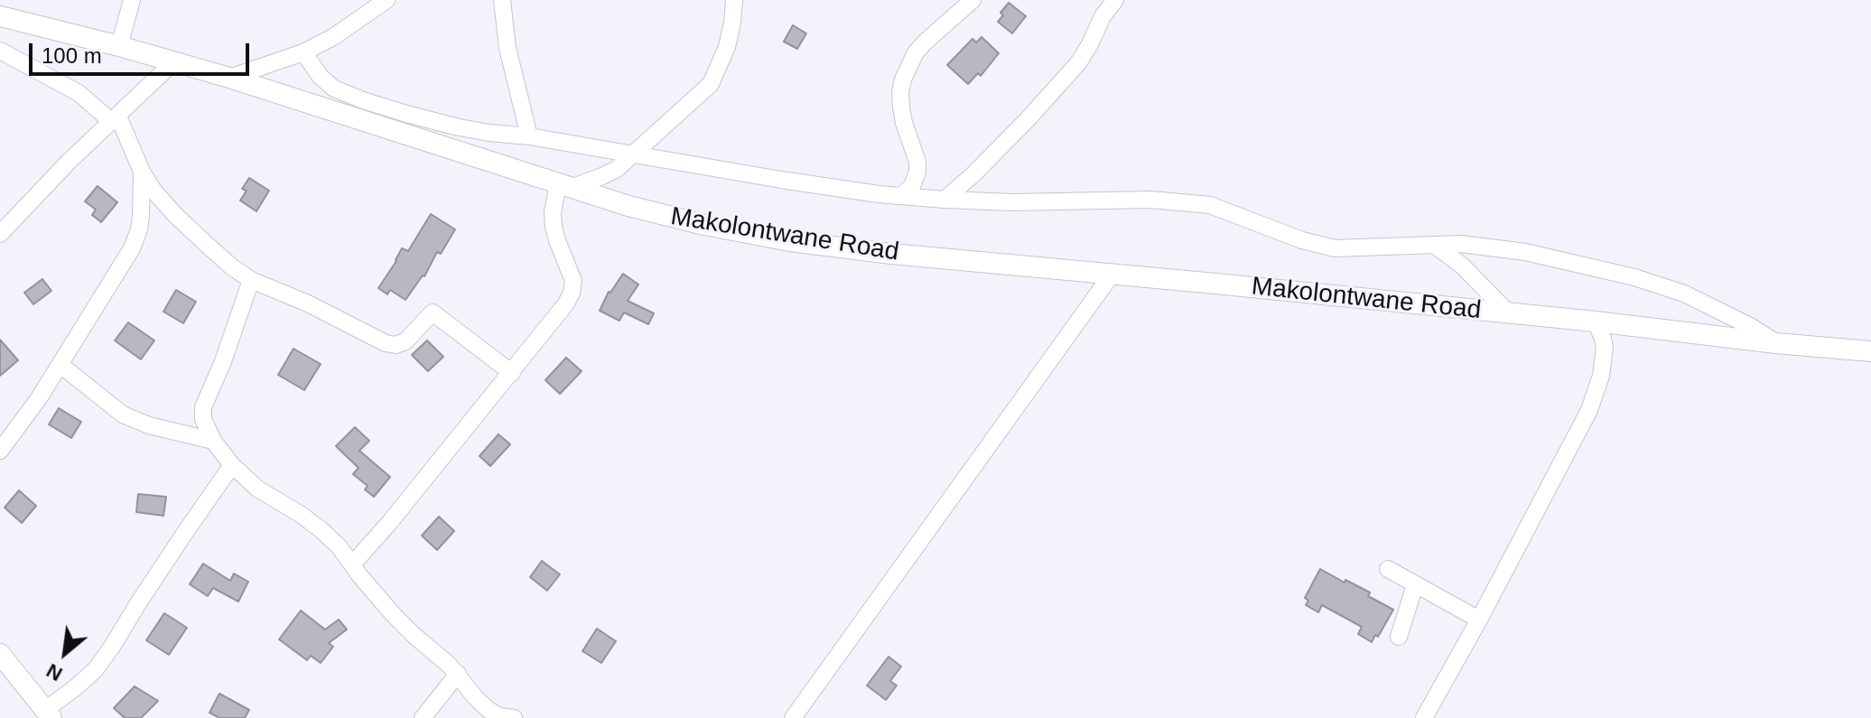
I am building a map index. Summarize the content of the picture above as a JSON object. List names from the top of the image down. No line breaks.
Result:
{"streets":{"main road":["Makolontwane Road"]},"scale_bar":"100 m","north":"bottom left"}
